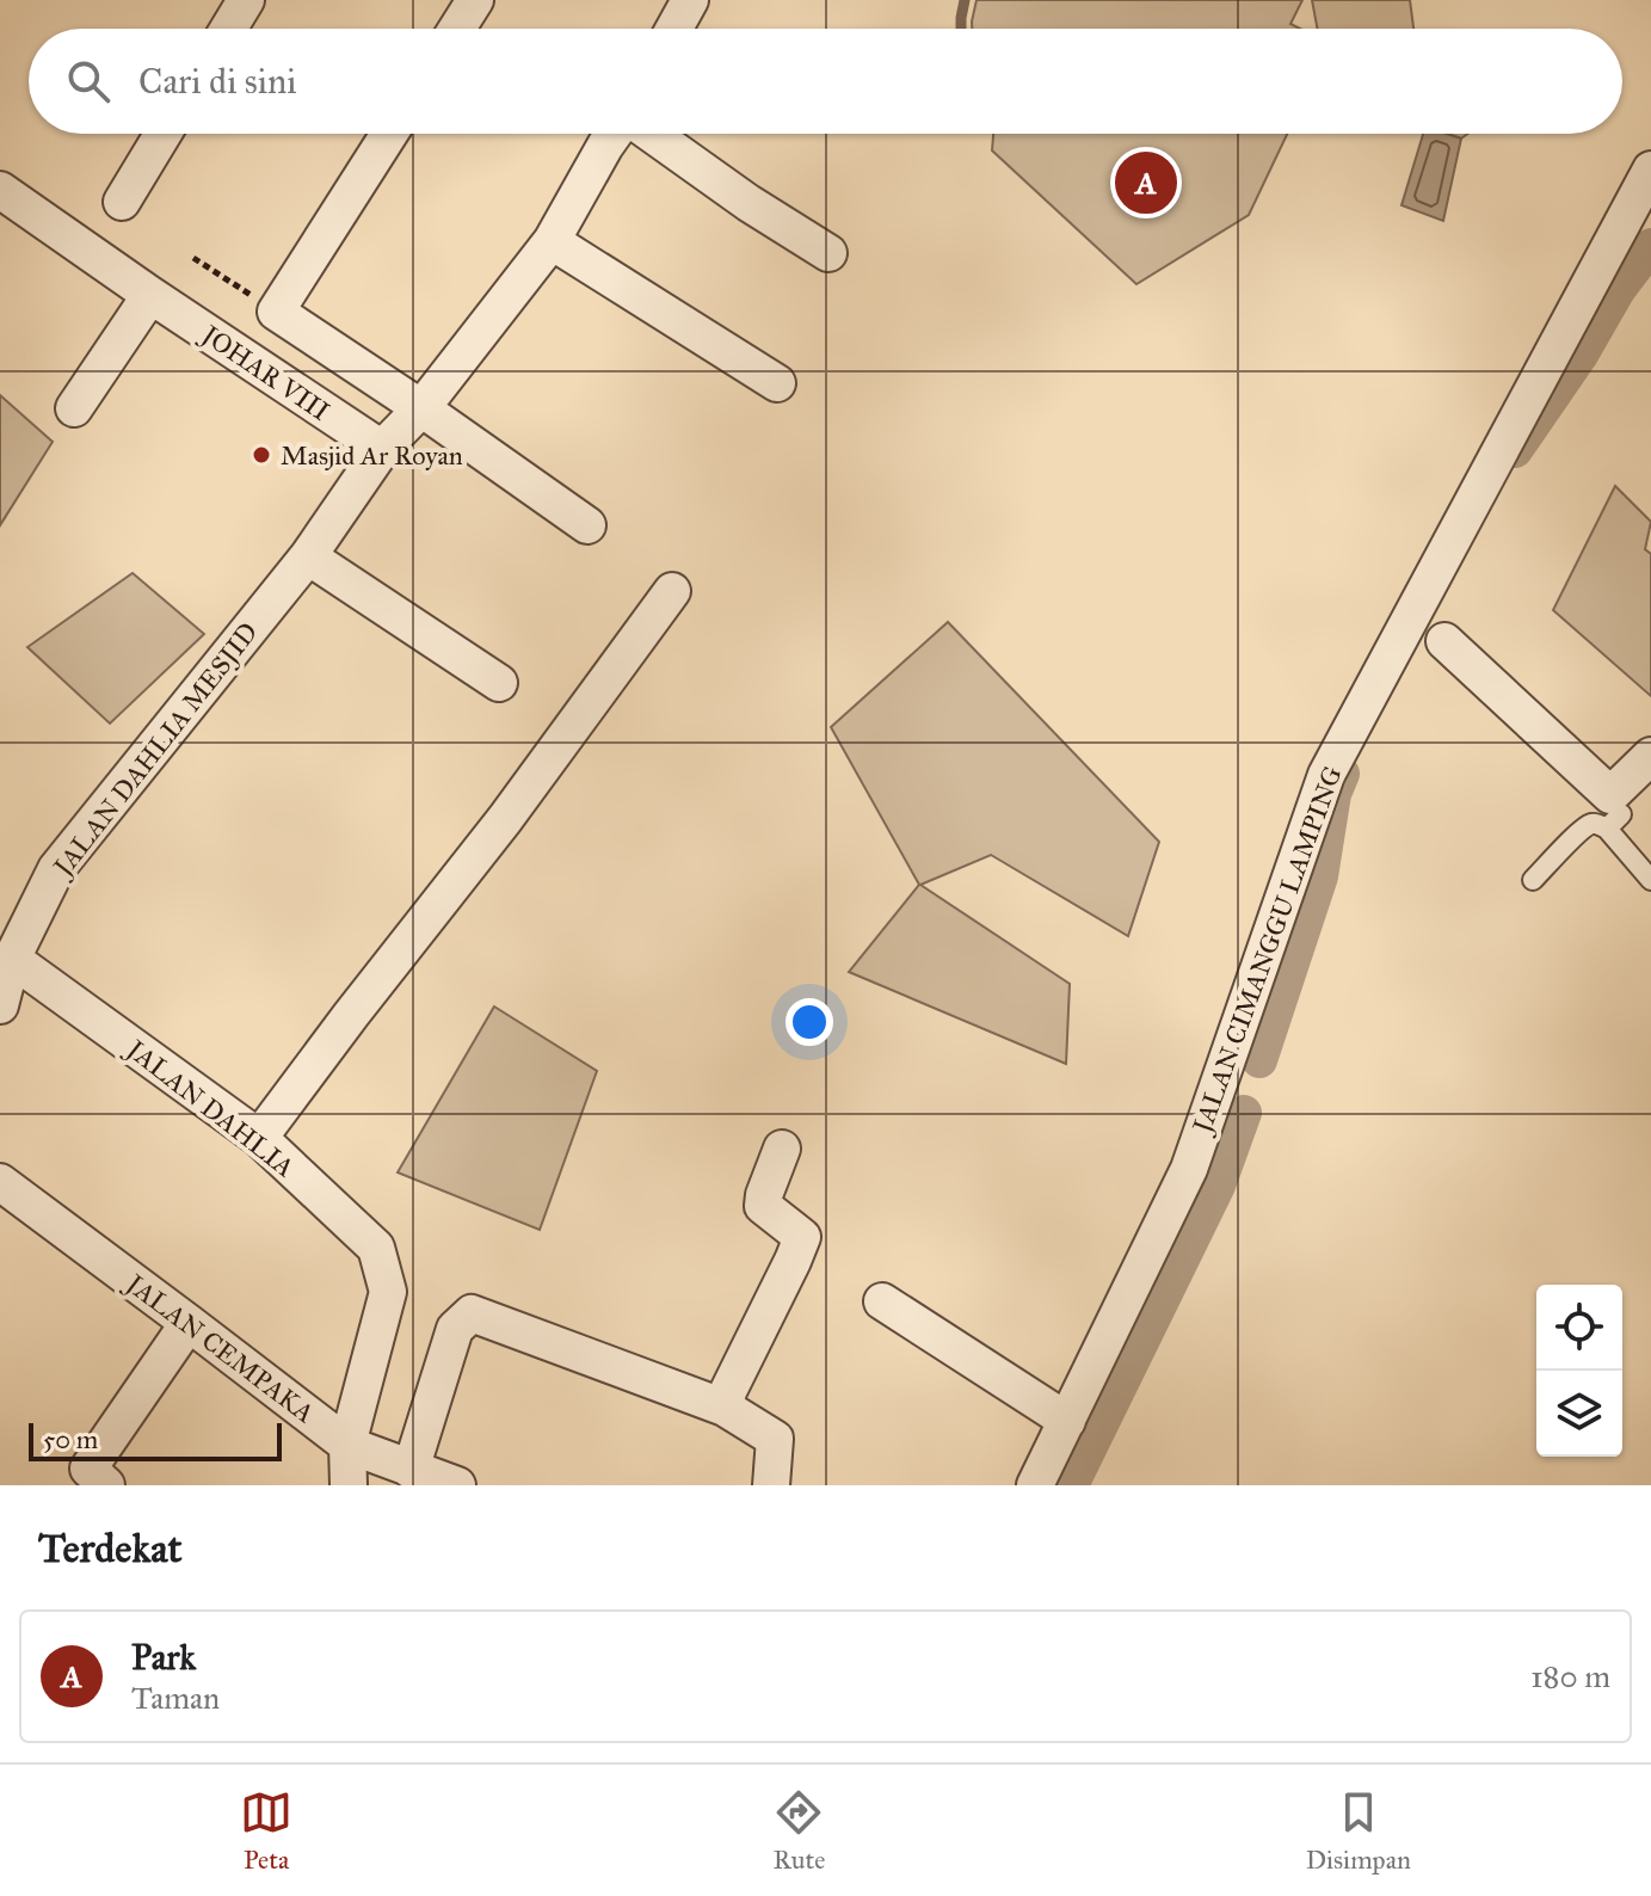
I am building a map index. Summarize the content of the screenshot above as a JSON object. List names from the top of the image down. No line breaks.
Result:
{"streets":{"street":["JOHAR VIII","JALAN DAHLIA MESJID","JALAN CIMANGGU LAMPING","JALAN DAHLIA","JALAN CEMPAKA"]},"crossings":[["JOHAR VIII","JALAN DAHLIA MESJID"],["JALAN DAHLIA MESJID","JALAN DAHLIA"],["JALAN DAHLIA","JALAN CEMPAKA"]],"places":["Masjid Ar Royan"],"scale_bar":"50 m","page":{"search":"Cari di sini","pins":"A","scale":"50 m","heading":"Terdekat","list":[{"mark":"A","name":"Park","note":"Taman","value":"180 m"}],"nav":["Peta","Rute","Disimpan"]}}
